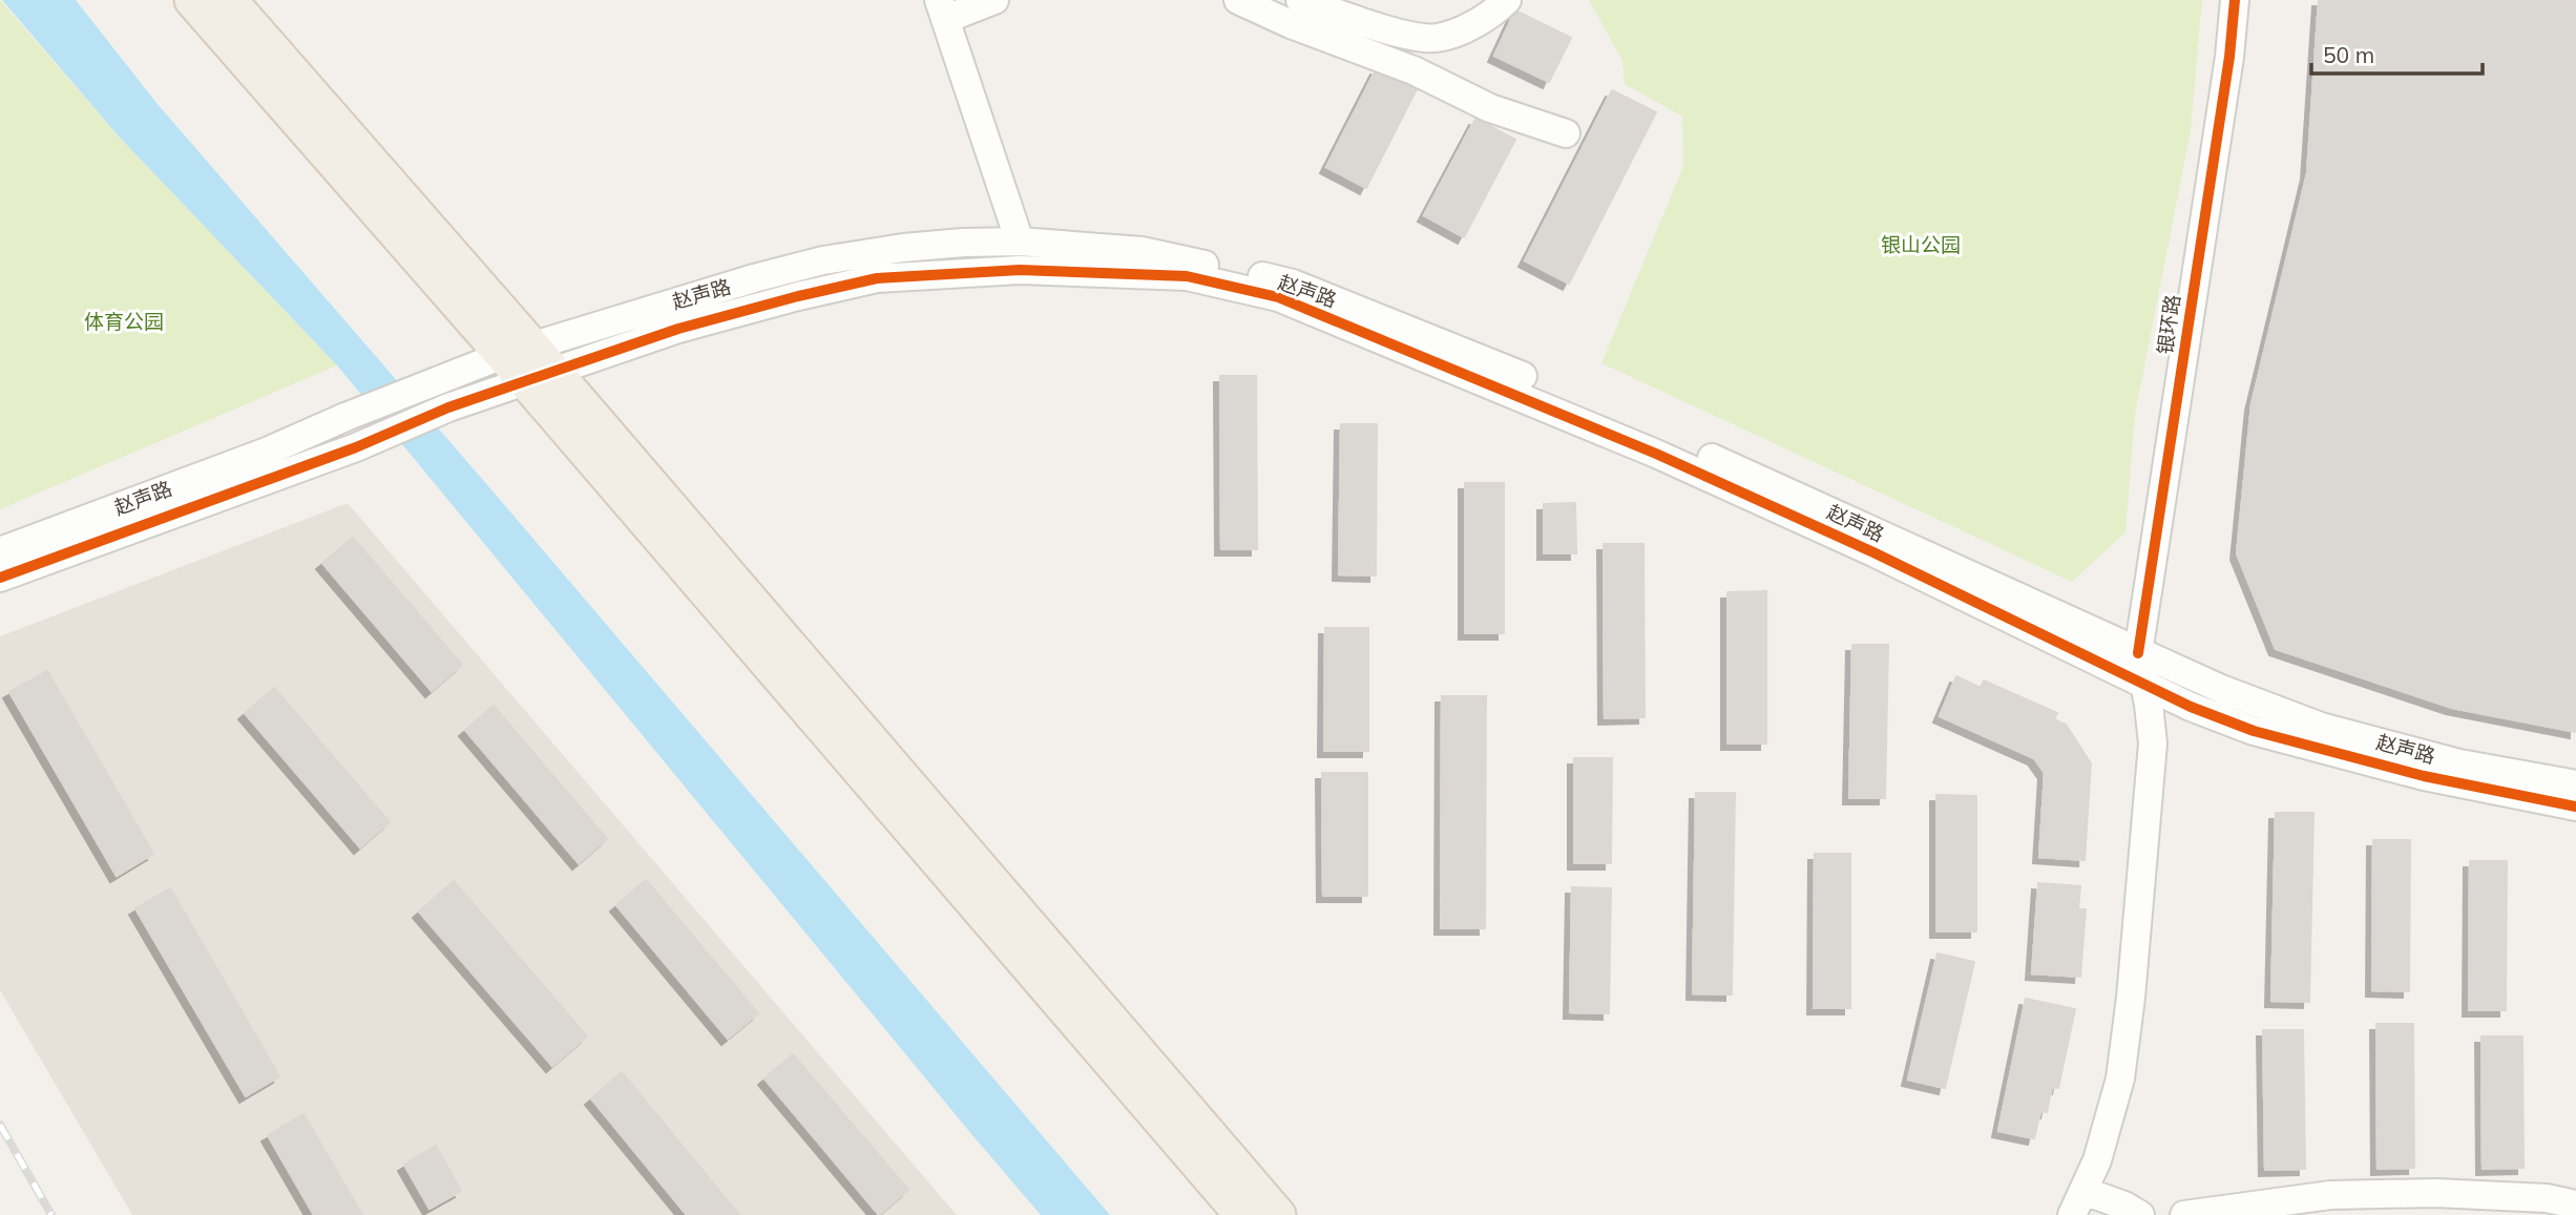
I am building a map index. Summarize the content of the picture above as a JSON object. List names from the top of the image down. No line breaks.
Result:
{"streets":{"street":["赵声路","银环路"]},"crossings":[["赵声路","银环路"]],"parks":["银山公园","体育公园"],"scale_bar":"50 m"}
